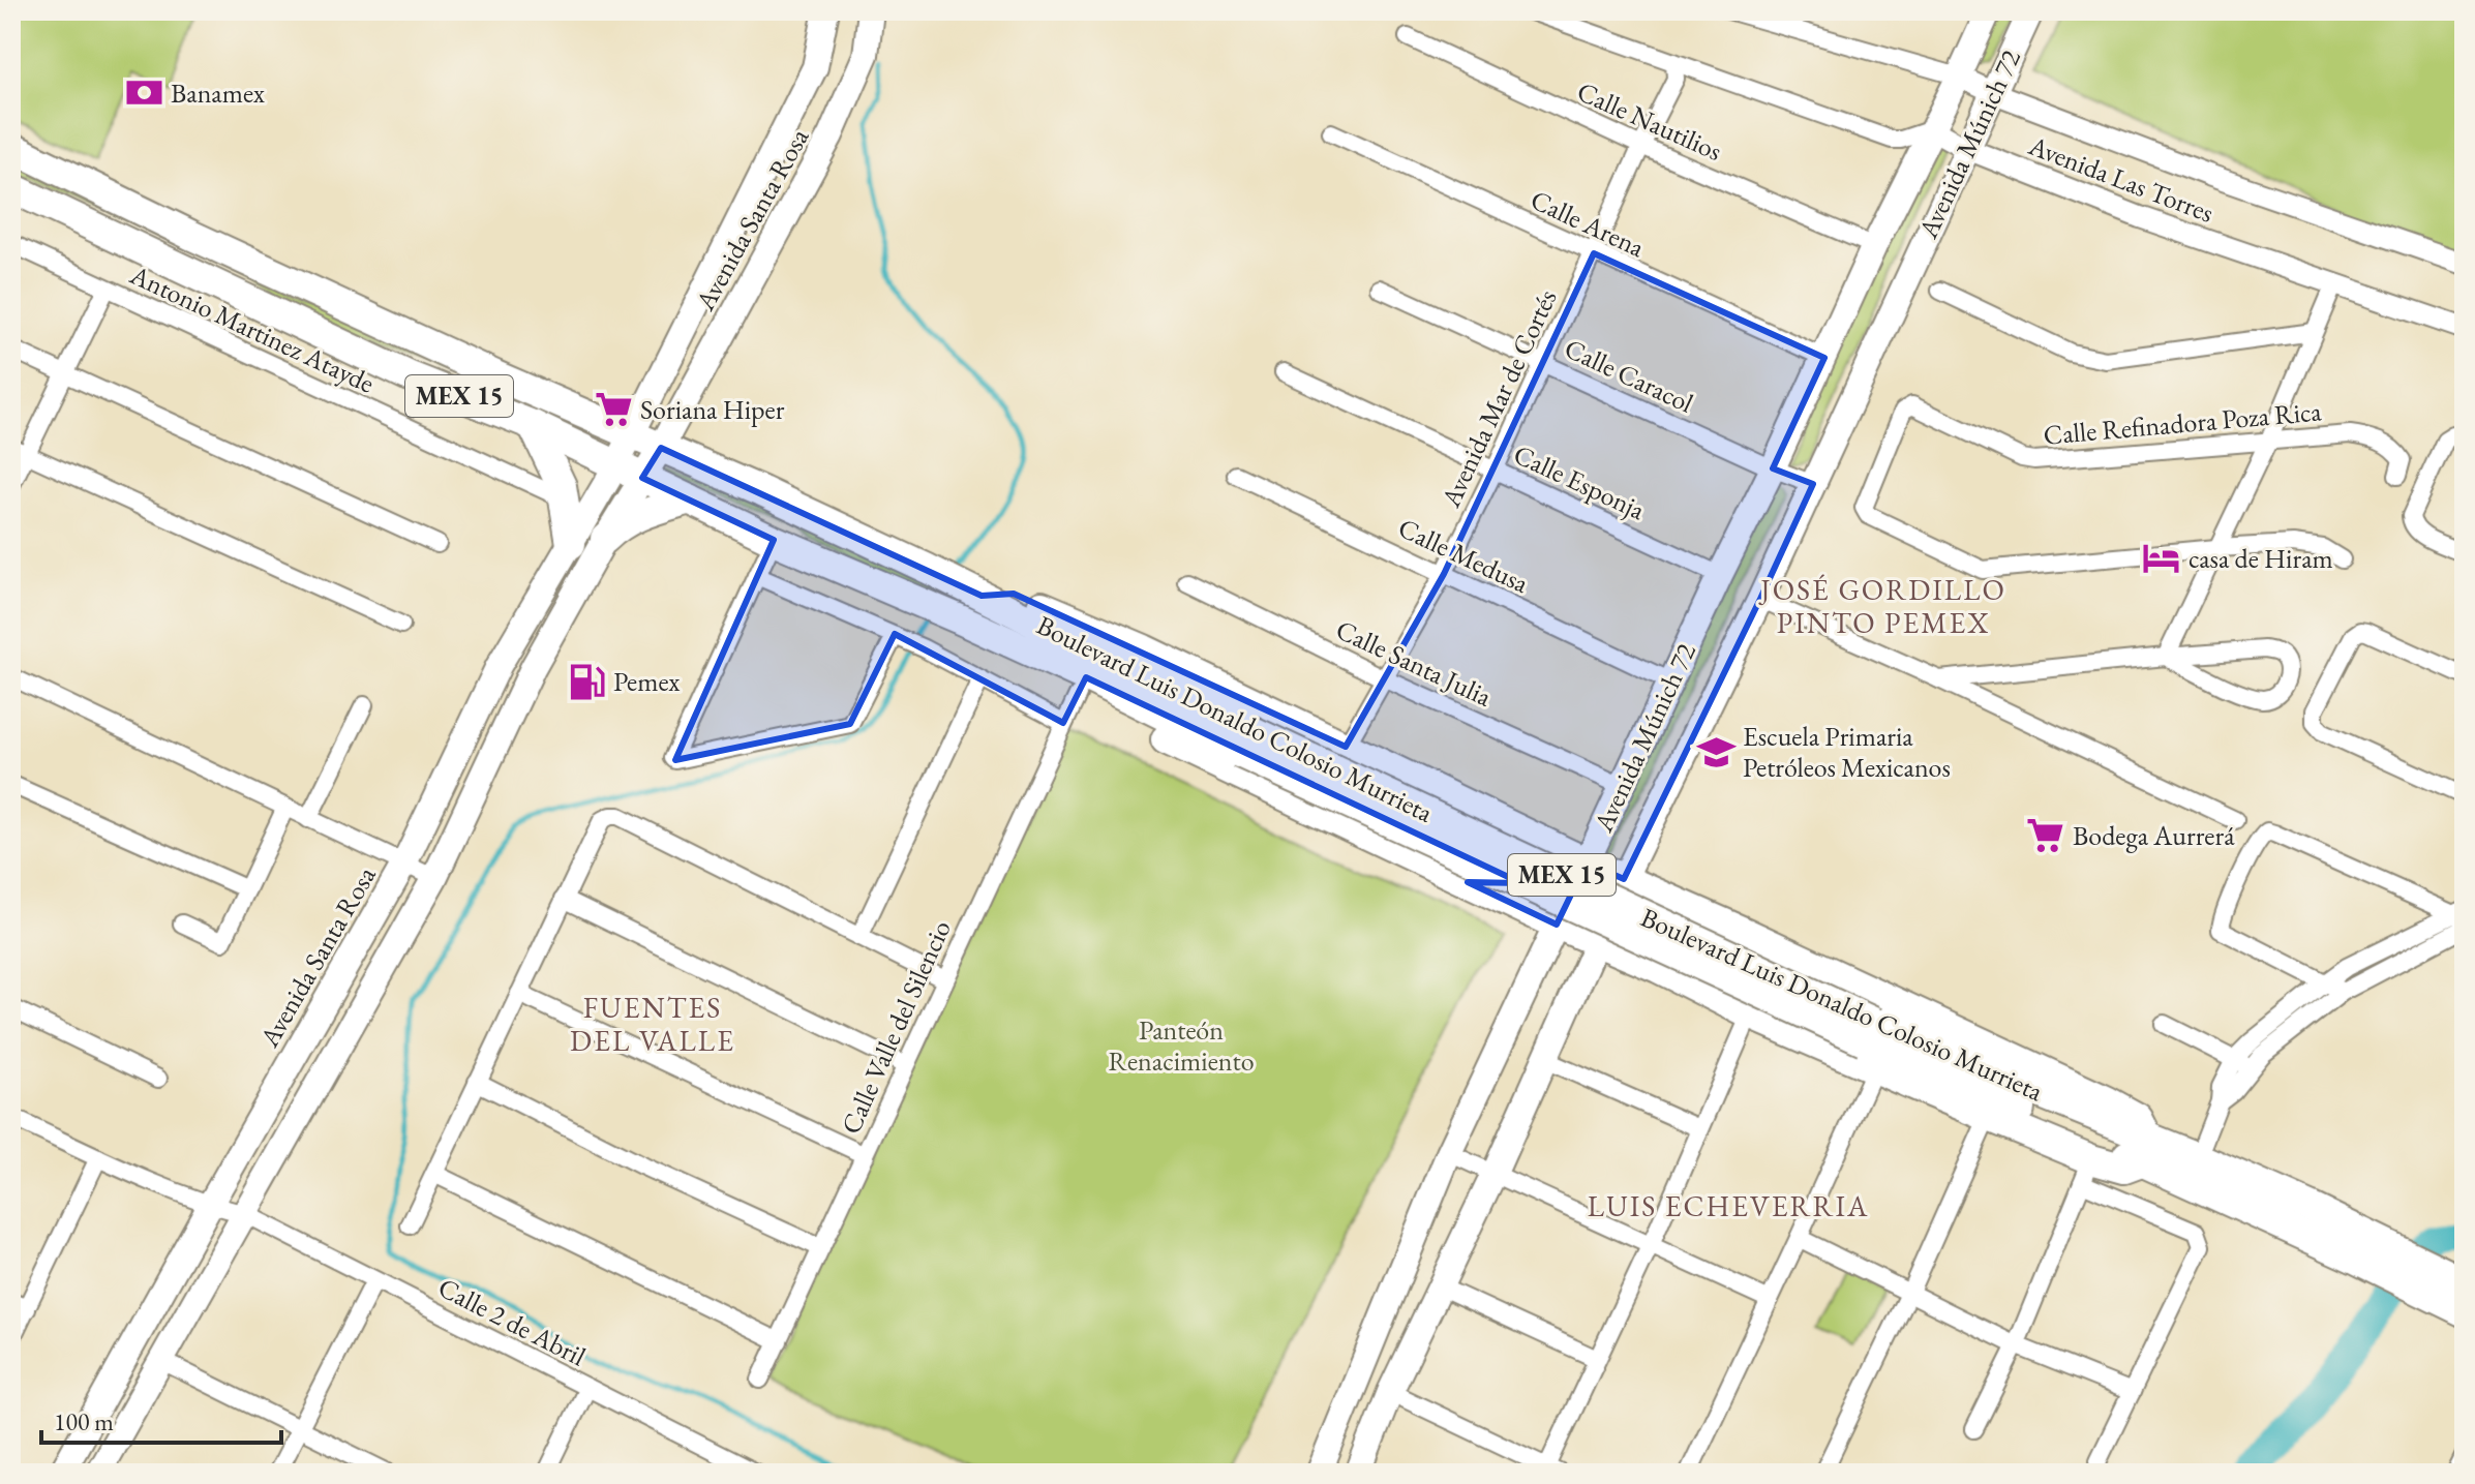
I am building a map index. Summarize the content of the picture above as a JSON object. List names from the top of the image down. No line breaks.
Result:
{"streets":{"highway":["Avenida Múnich 72","MEX 15","Boulevard Luis Donaldo Colosio Murrieta"],"main road":["Avenida Santa Rosa"],"street":["Calle Nautilios","Avenida Las Torres","Calle Arena","Antonio Martinez Atayde","Calle Caracol","Avenida Mar de Cortés","Calle Refinadora Poza Rica","Calle Esponja","Calle Medusa","Calle Santa Julia","Calle Valle del Silencio","Calle 2 de Abril"]},"crossings":[["Calle Nautilios","Avenida Múnich 72"],["Calle Nautilios","Avenida Mar de Cortés"],["Avenida Múnich 72","Avenida Las Torres"],["Avenida Múnich 72","Calle Arena"],["Avenida Múnich 72","Calle Caracol"],["Avenida Múnich 72","Calle Esponja"],["Avenida Múnich 72","Calle Medusa"],["Avenida Múnich 72","Calle Santa Julia"],["Avenida Santa Rosa","MEX 15"],["Avenida Santa Rosa","Boulevard Luis Donaldo Colosio Murrieta"],["Avenida Santa Rosa","Calle 2 de Abril"],["Calle Arena","Avenida Mar de Cortés"],["Antonio Martinez Atayde","MEX 15"],["Calle Caracol","Avenida Mar de Cortés"],["MEX 15","Boulevard Luis Donaldo Colosio Murrieta"],["Avenida Mar de Cortés","Calle Esponja"],["Avenida Mar de Cortés","Calle Medusa"],["Avenida Mar de Cortés","Calle Santa Julia"]],"districts":["JOSÉ GORDILLO PINTO PEMEX","FUENTES DEL VALLE","LUIS ECHEVERRIA"],"parks":["Panteón Renacimiento"],"places":{"bank":["Banamex"],"supermarket":["Soriana Hiper","Bodega Aurrerá"],"hotel":["casa de Hiram"],"fuel station":["Pemex"],"school or university":["Escuela Primaria Petróleos Mexicanos"]},"scale_bar":"100 m"}
